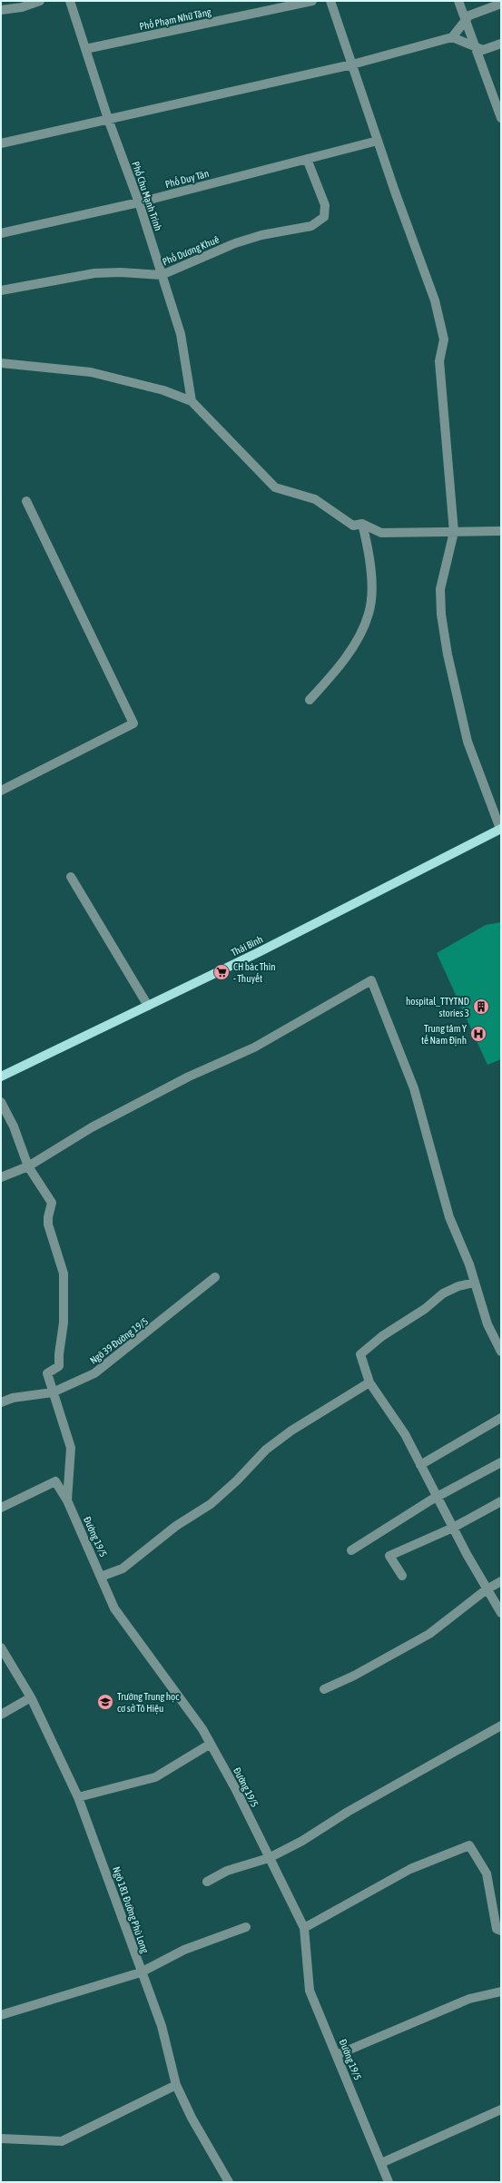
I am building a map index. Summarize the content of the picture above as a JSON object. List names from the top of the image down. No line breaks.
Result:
{"streets":{"main road":["Thái Bình"],"street":["Phố Phạm Nhữ Tăng","Phố Duy Tân","Phố Chu Mạnh Trinh","Phố Dương Khuê","Ngõ 39 Đường 19/5","Đường 19/5","Ngõ 181 Đường Phù Long"]},"crossings":[["Phố Phạm Nhữ Tăng","Phố Chu Mạnh Trinh"],["Phố Duy Tân","Phố Chu Mạnh Trinh"],["Phố Duy Tân","Phố Dương Khuê"],["Phố Chu Mạnh Trinh","Phố Dương Khuê"]],"places":{"supermarket":["CH bác Thìn - Thuyết"],"building":["hospital_TTYTND stories 3"],"hospital":["Trung tâm Y tế Nam Định"],"school or university":["Trường Trung học cơ sở Tô Hiệu"]}}
